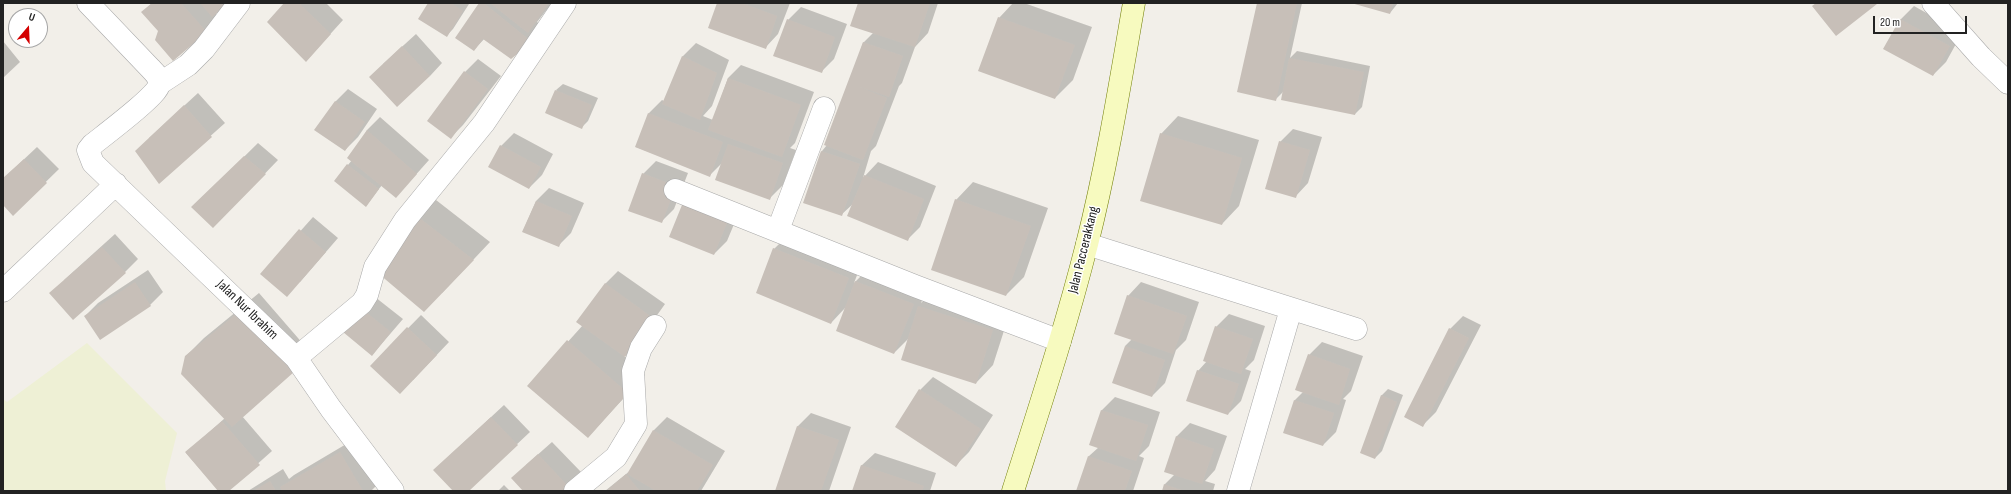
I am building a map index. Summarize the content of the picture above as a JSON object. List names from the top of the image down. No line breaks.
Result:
{"streets":{"main road":["Jalan Paccerakkang"],"street":["Jalan Nur Ibrahim"]},"scale_bar":"20 m","north":"top"}
